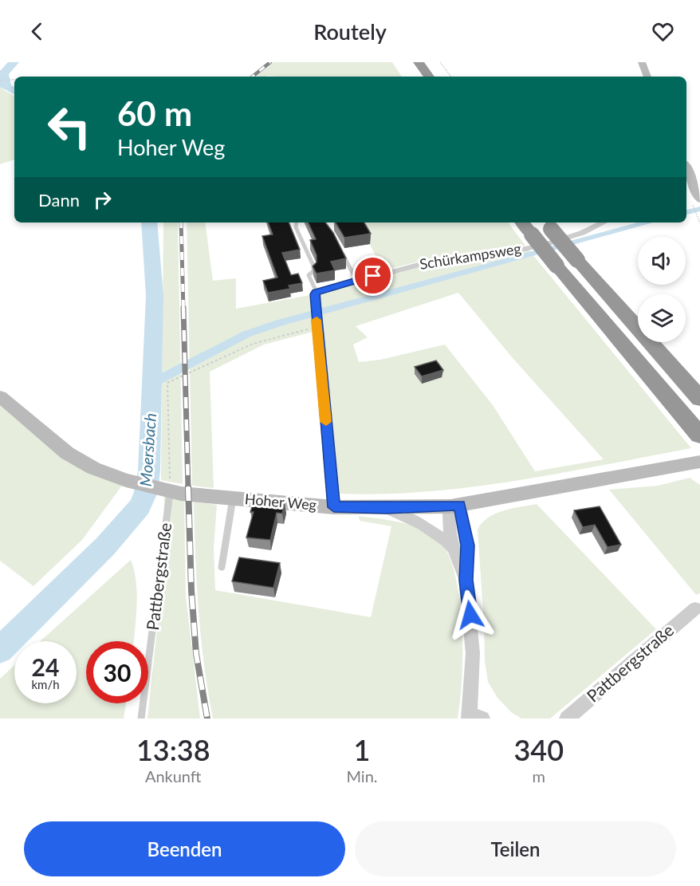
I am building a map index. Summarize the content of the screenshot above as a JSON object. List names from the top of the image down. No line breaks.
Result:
{"streets":{"main road":["Hoher Weg"],"street":["Schürkampsweg","Pattbergstraße"]},"crossings":[["Hoher Weg","Pattbergstraße"]],"water":["Moersbach"],"page":{"header":"Routely","turn":["60 m","Hoher Weg"],"then":"Dann","speed":"24 km/h","limit":"30","eta":["13:38","Ankunft","1","Min.","340","m"],"buttons":["Beenden","Teilen"]}}
